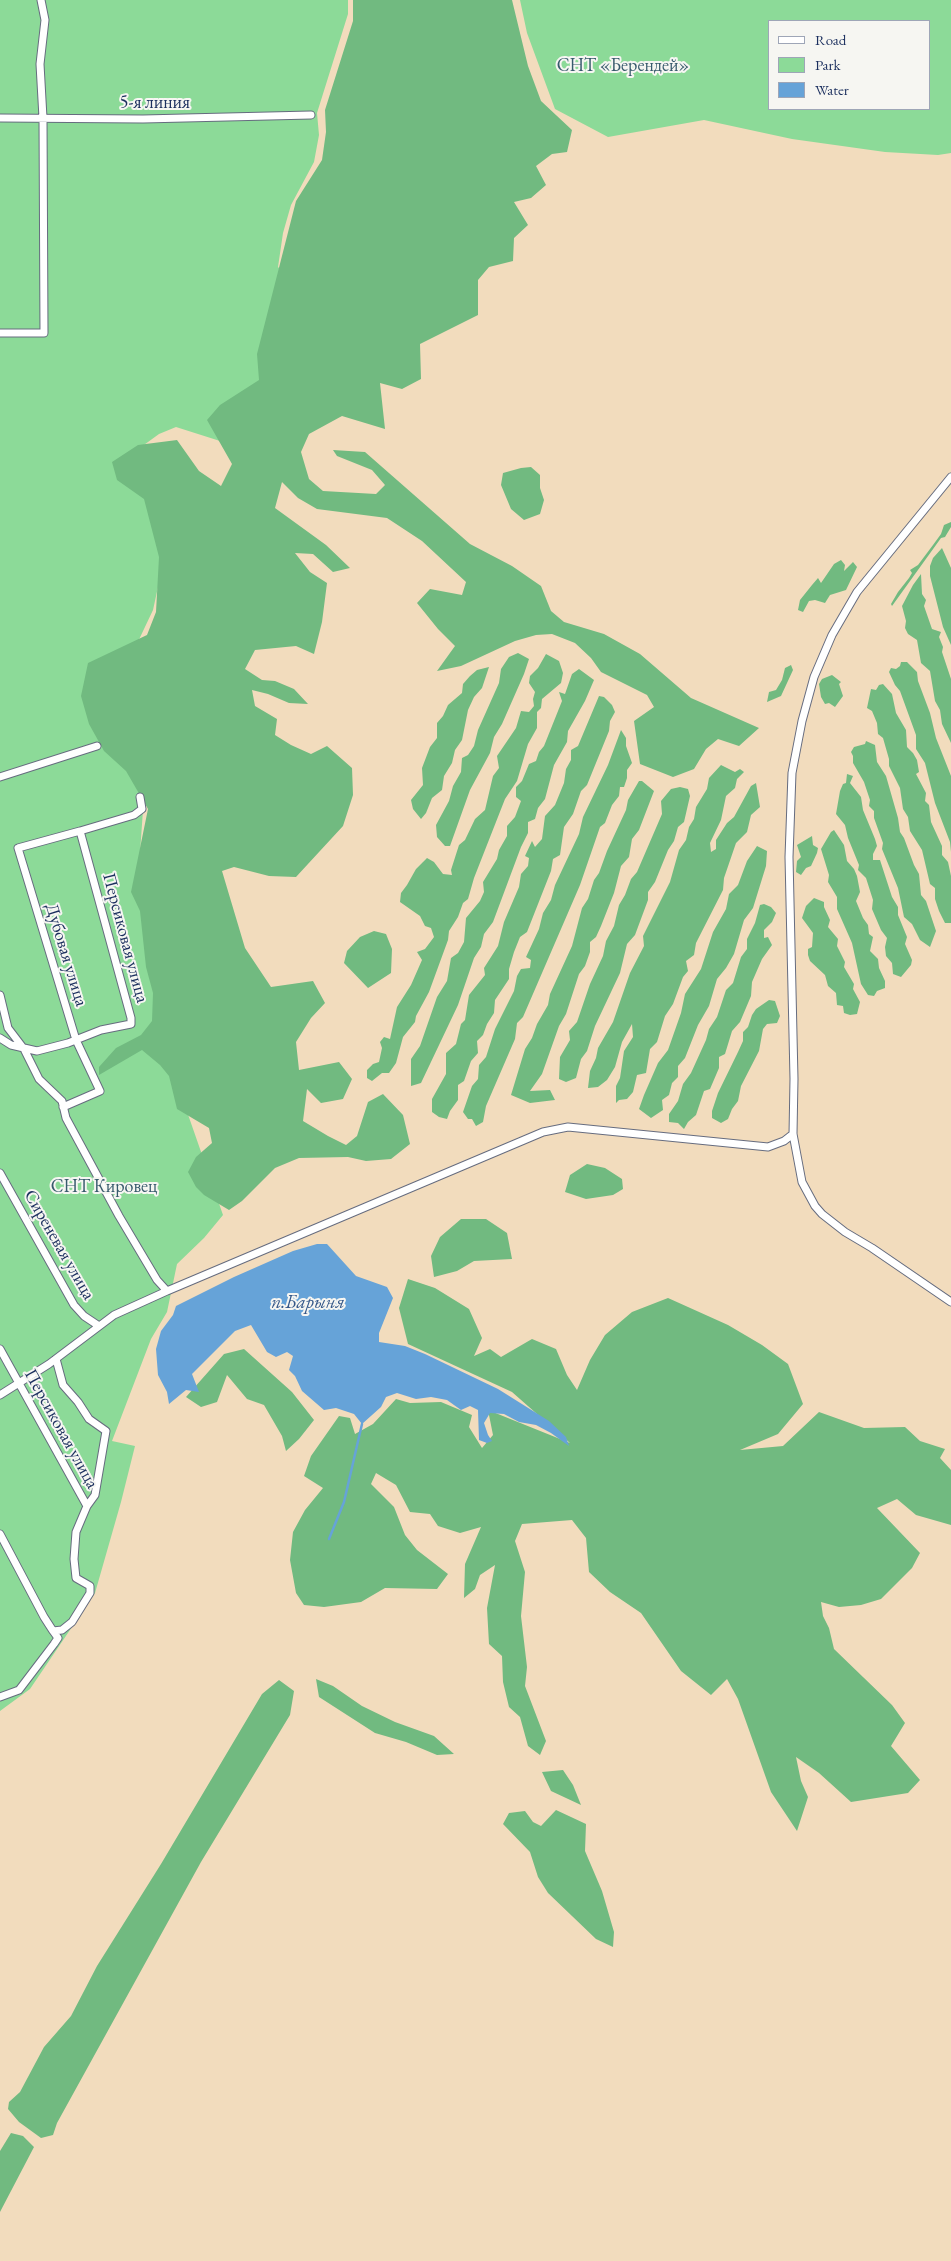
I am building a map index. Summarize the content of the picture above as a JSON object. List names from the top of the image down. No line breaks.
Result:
{"streets":{"street":["5-я линия","Персиковая улица","Дубовая улица","Сиреневая улица"]},"crossings":[["Персиковая улица","Дубовая улица"]],"water":["п.Барыня"],"parks":["СНТ «Берендей»","СНТ Кировец"],"legend":["Road","Park","Water"]}
